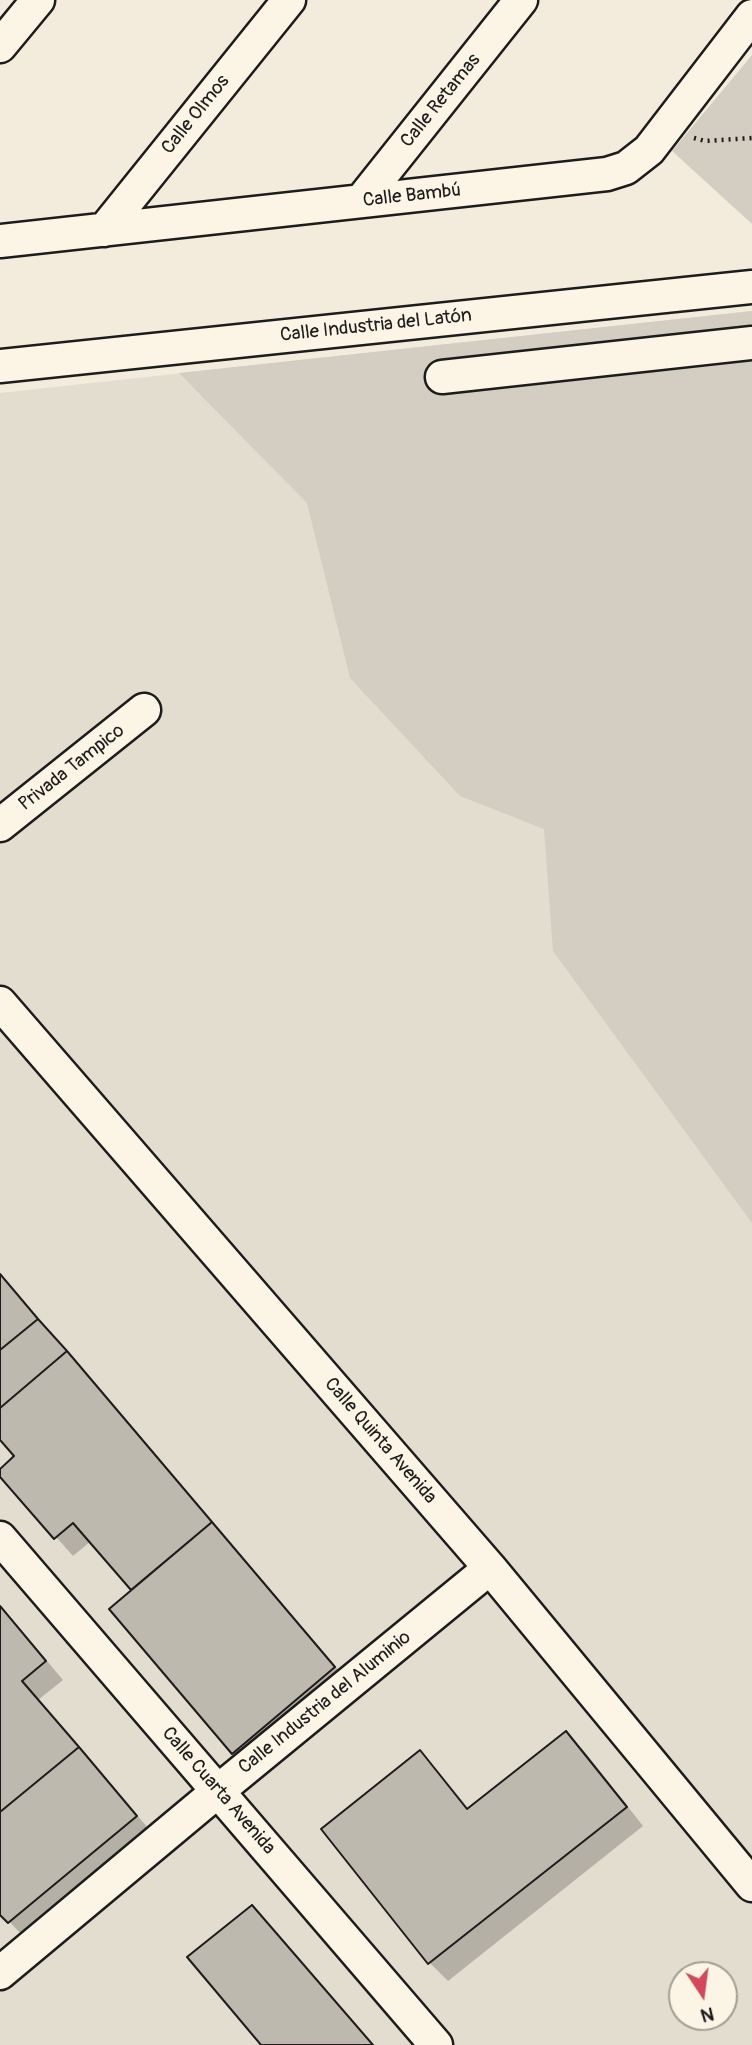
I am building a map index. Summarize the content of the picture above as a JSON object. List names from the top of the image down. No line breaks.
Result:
{"streets":{"street":["Calle Retamas","Calle Olmos","Calle Bambú","Calle Industria del Latón","Privada Tampico","Calle Quinta Avenida","Calle Industria del Aluminio","Calle Cuarta Avenida"]},"crossings":[["Calle Retamas","Calle Bambú"],["Calle Olmos","Calle Bambú"],["Calle Quinta Avenida","Calle Industria del Aluminio"],["Calle Industria del Aluminio","Calle Cuarta Avenida"]],"north":"bottom"}
